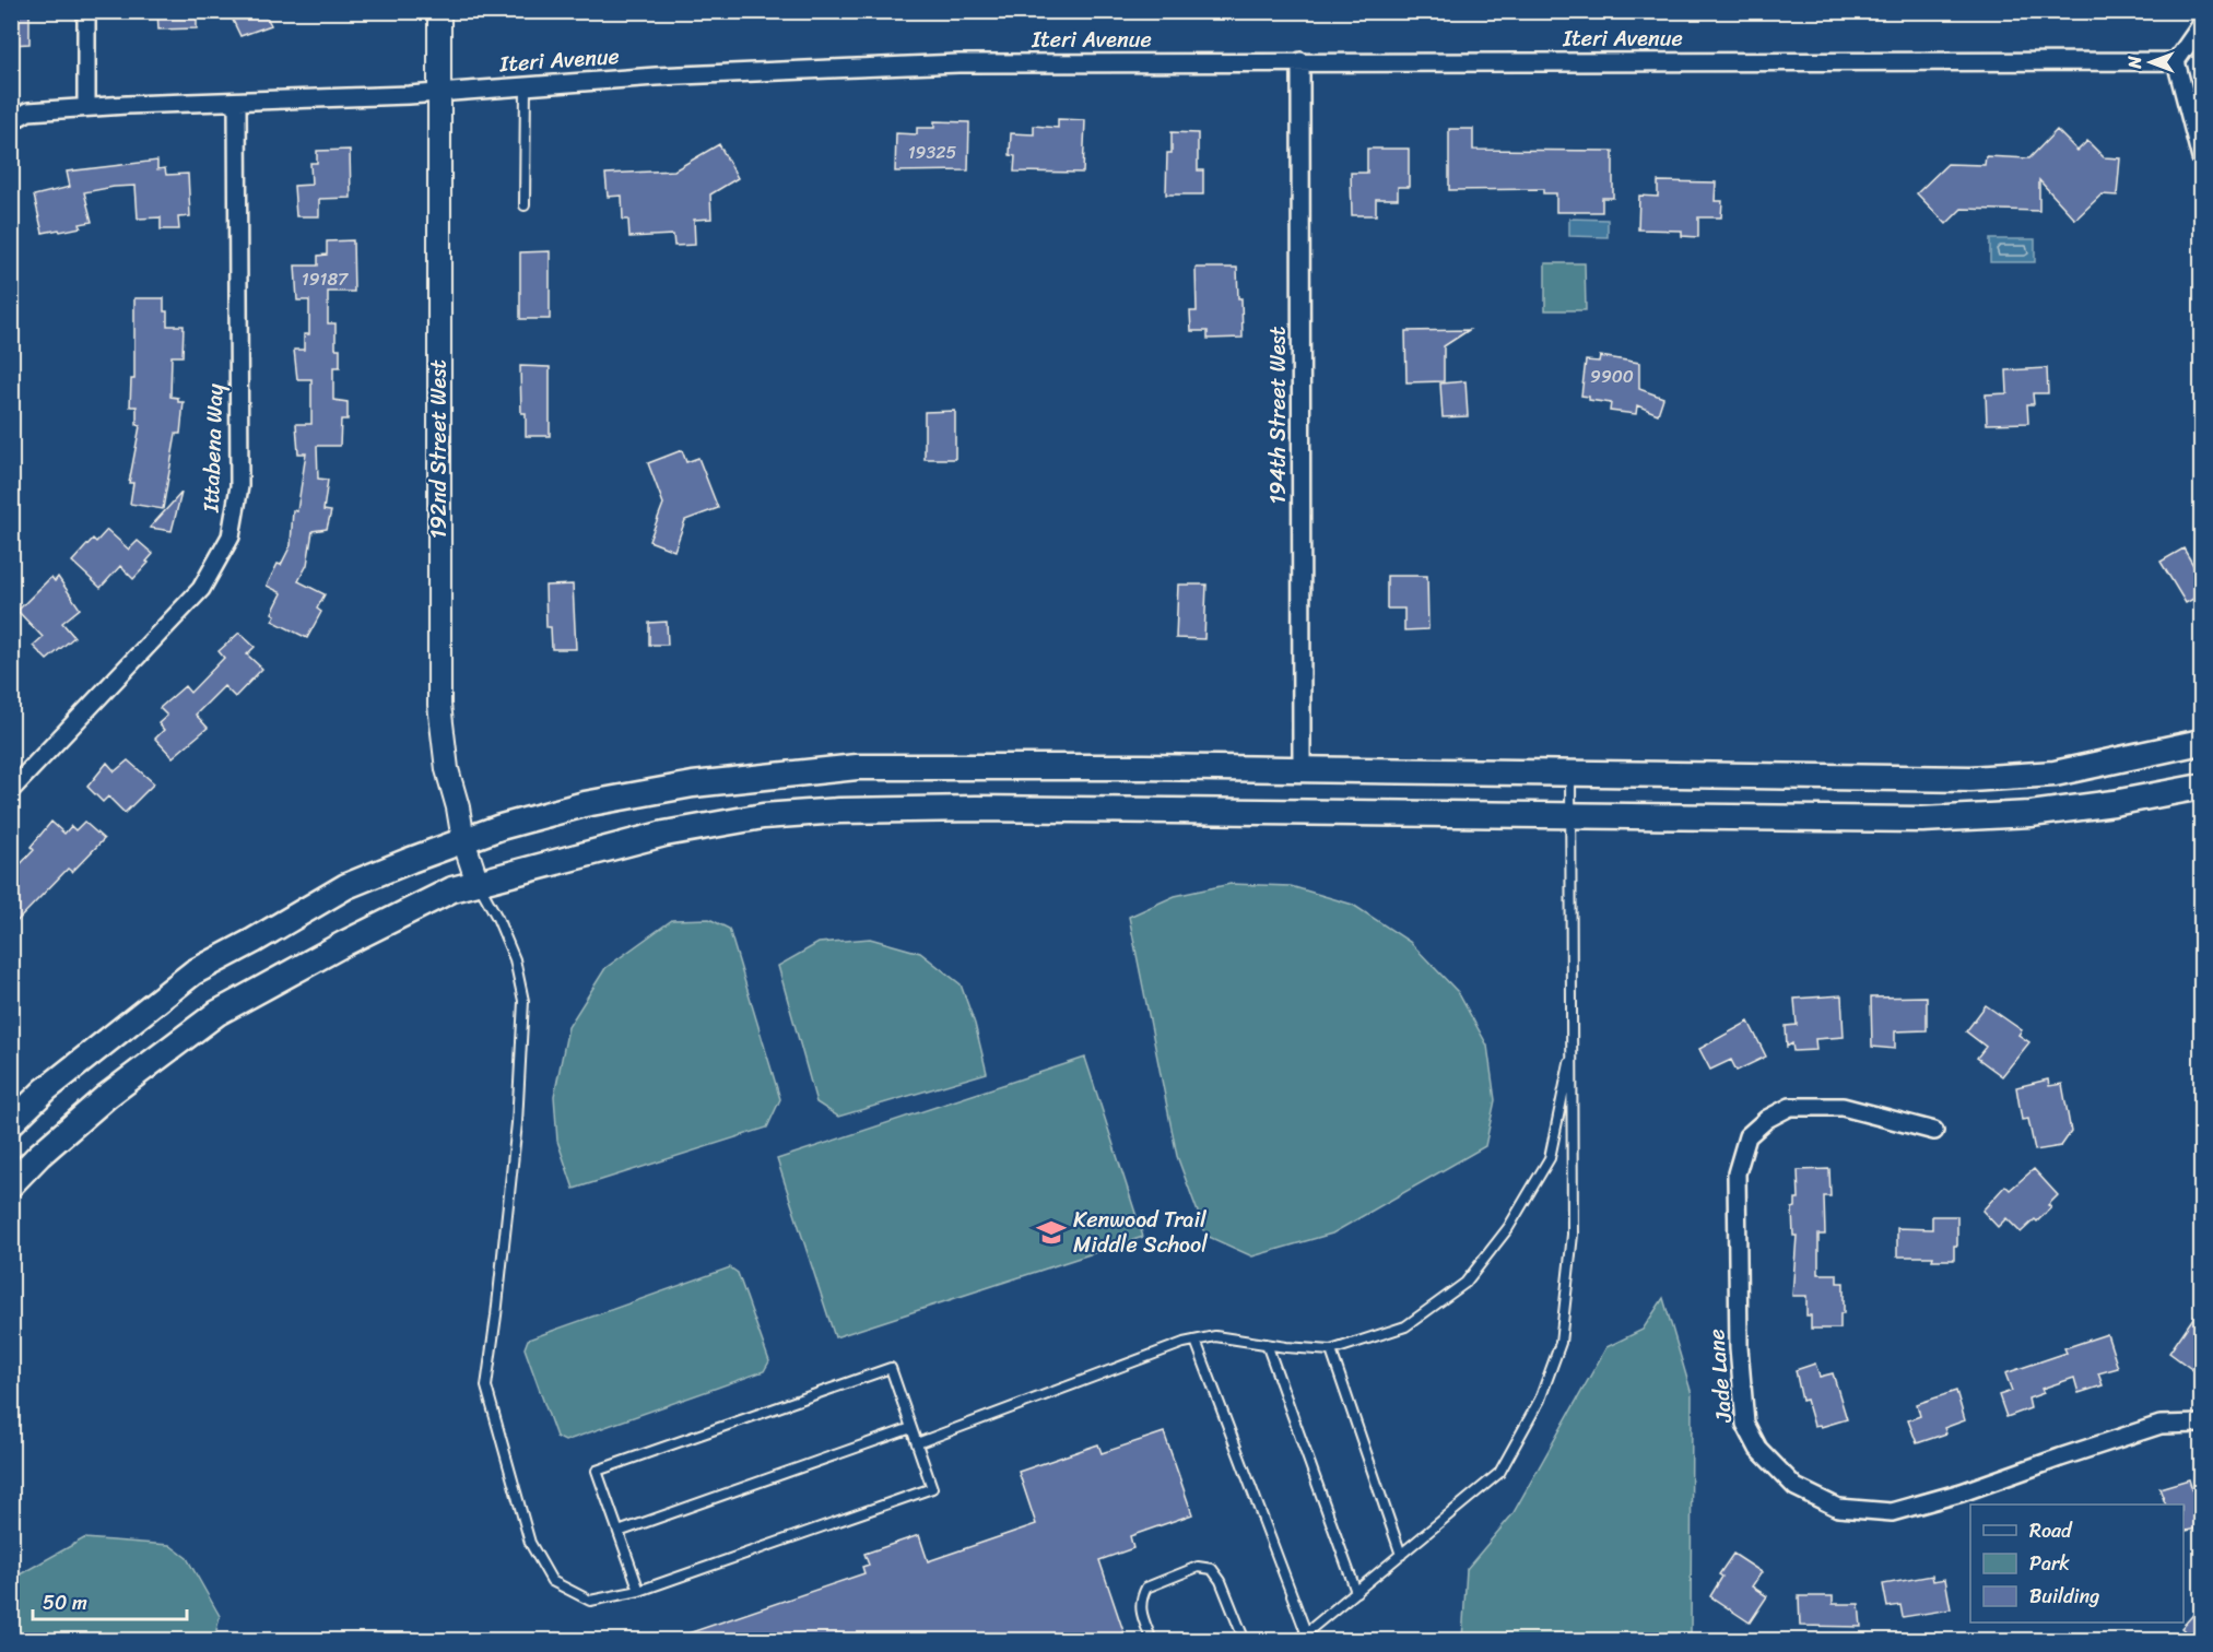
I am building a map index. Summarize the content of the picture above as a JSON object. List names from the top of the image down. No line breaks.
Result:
{"streets":{"street":["Iteri Avenue","194th Street West","Ittabena Way","192nd Street West","Jade Lane"]},"crossings":[["Iteri Avenue","194th Street West"],["Iteri Avenue","Ittabena Way"],["Iteri Avenue","192nd Street West"]],"places":{"school or university":["Kenwood Trail Middle School"]},"house_numbers":["19325","19187","9900"],"legend":["Road","Park","Building"],"scale_bar":"50 m","north":"left"}
